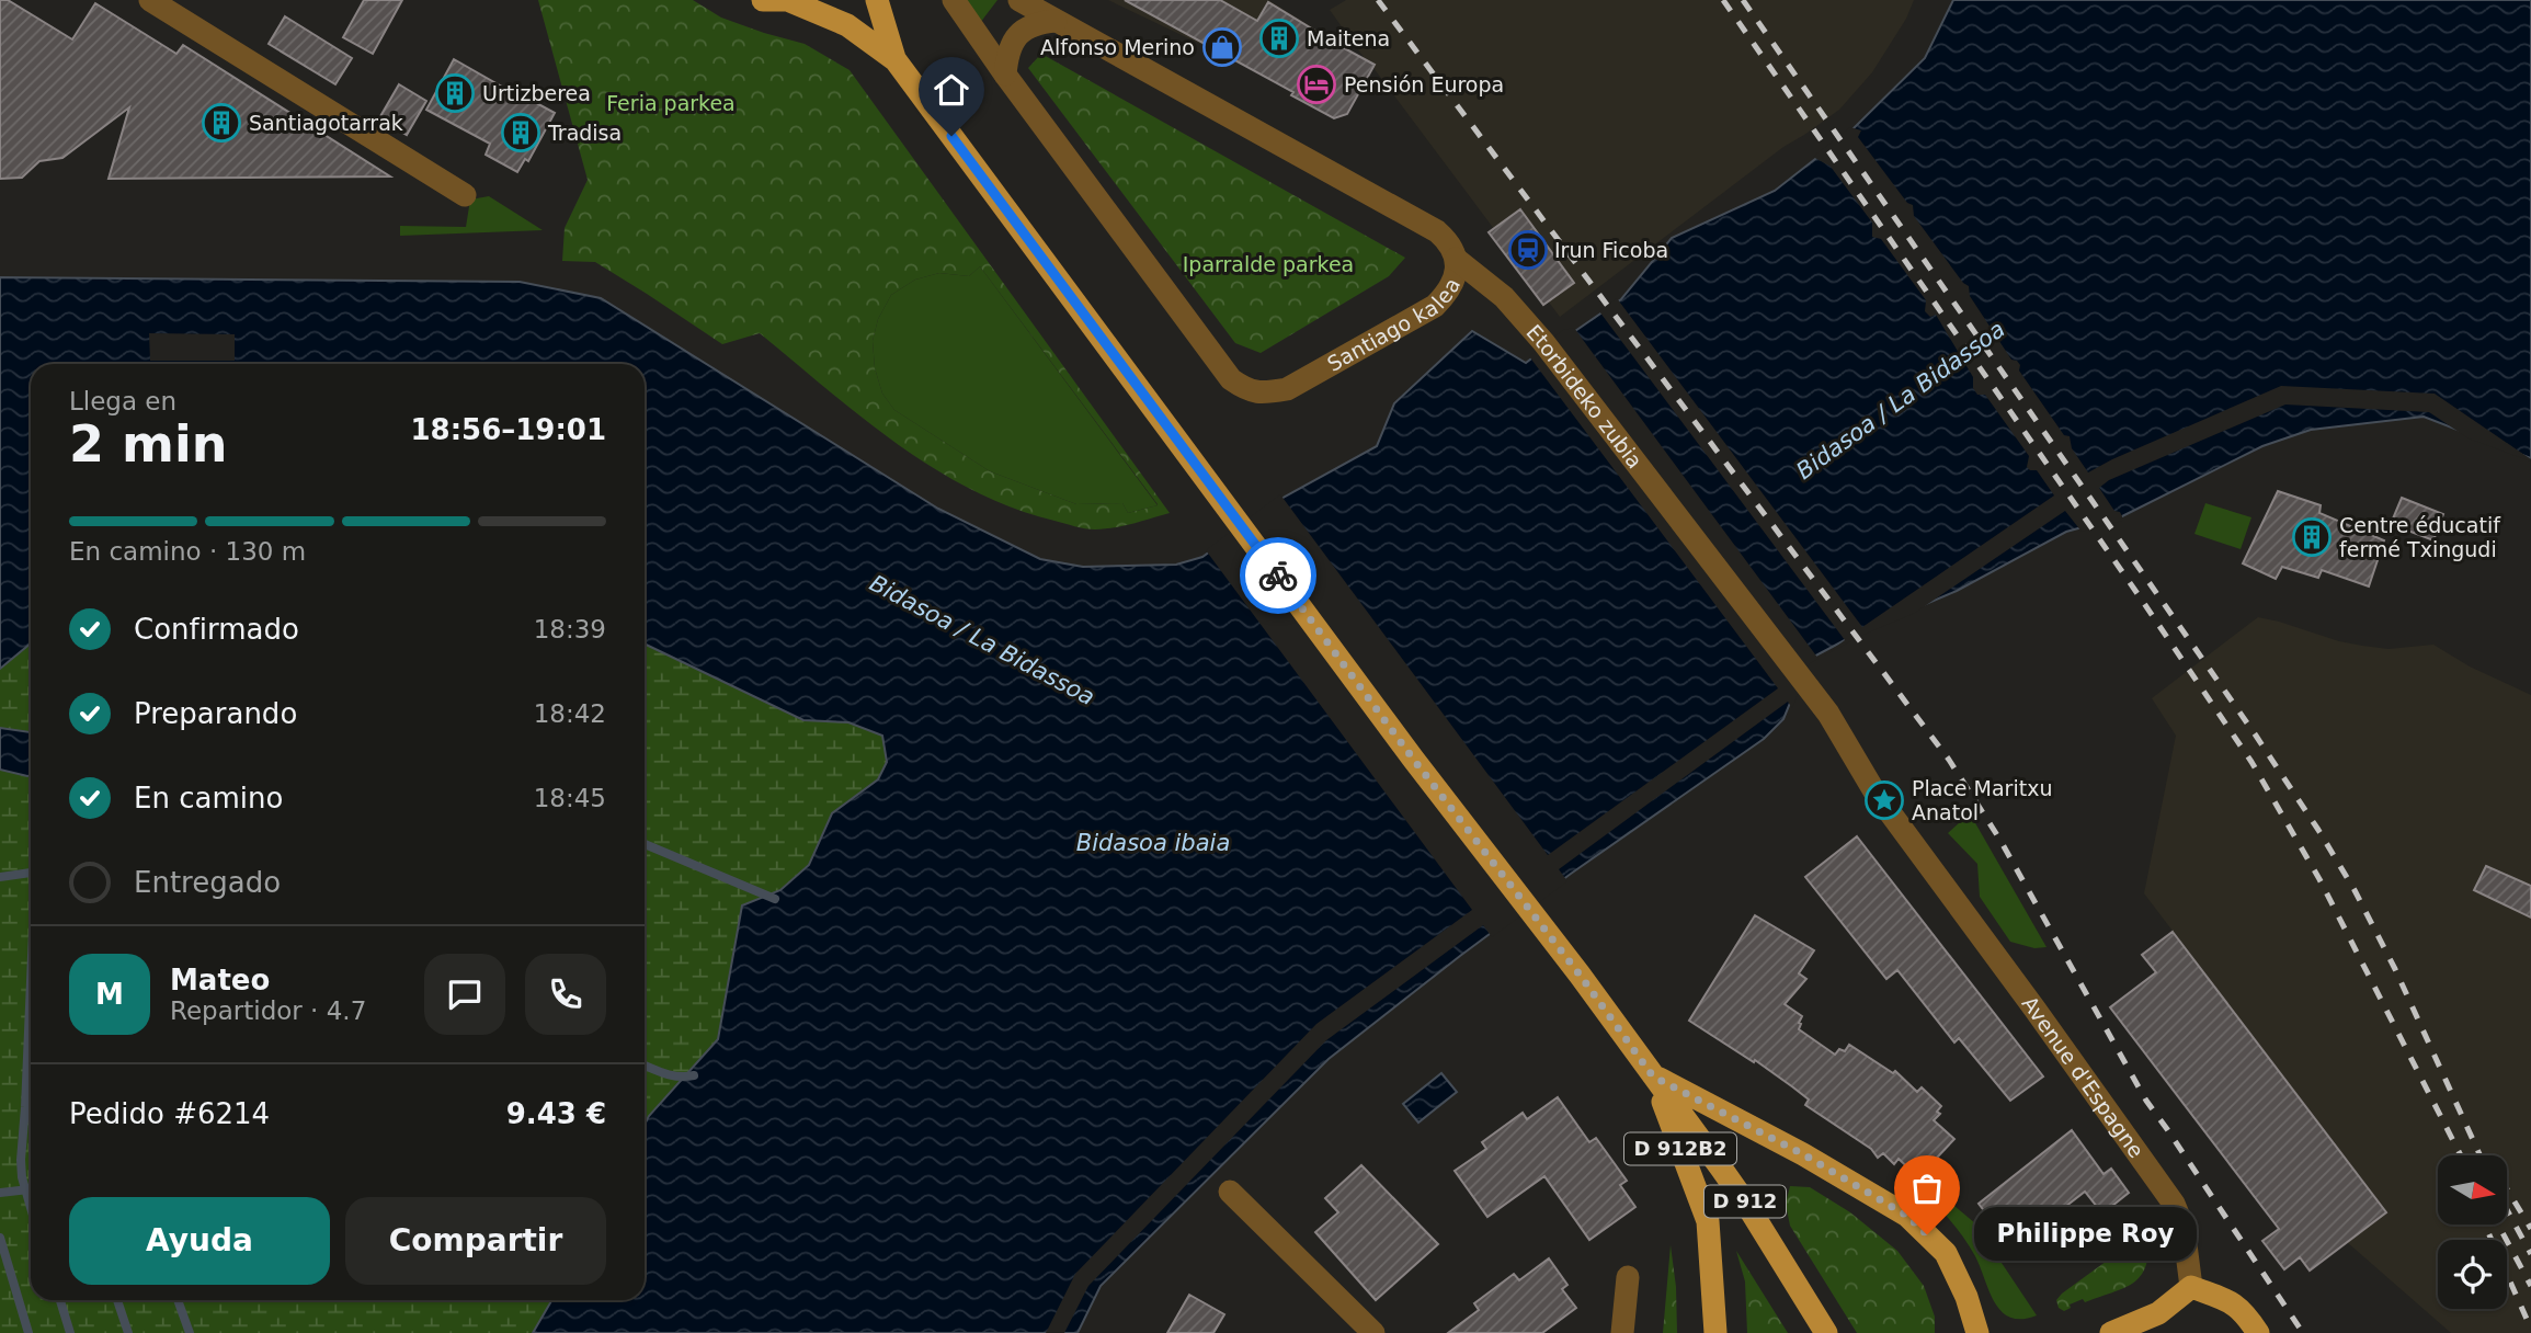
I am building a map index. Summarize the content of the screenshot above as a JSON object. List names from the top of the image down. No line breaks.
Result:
{"streets":{"main road":["D 912B2","D 912"],"street":["Santiago kalea","Etorbideko zubia","Avenue d'Espagne"]},"crossings":[["Santiago kalea","Etorbideko zubia"],["Etorbideko zubia","Avenue d'Espagne"],["D 912B2","D 912"]],"water":["Bidasoa / La Bidassoa","Bidasoa ibaia"],"parks":["Feria parkea","Iparralde parkea"],"places":{"building":["Maitena","Urtizberea","Santiagotarrak","Tradisa","Centre éducatif fermé Txingudi"],"shop":["Alfonso Merino"],"hotel":["Pensión Europa"],"station":["Irun Ficoba"],"place":["Place Maritxu Anatol"],"other":["Philippe Roy"]},"north":"right","page":{"heading":["2 min","Llega en","18:56–19:01"],"panel":["Mateo","Repartidor · 4.7","Pedido #6214","9.43 €"],"bar":"En camino · 130 m","list":[["Confirmado","18:39"],["Preparando","18:42"],["En camino","18:45"],"Entregado"],"round":"M","buttons":["Ayuda","Compartir"],"bubble":"Philippe Roy"}}
